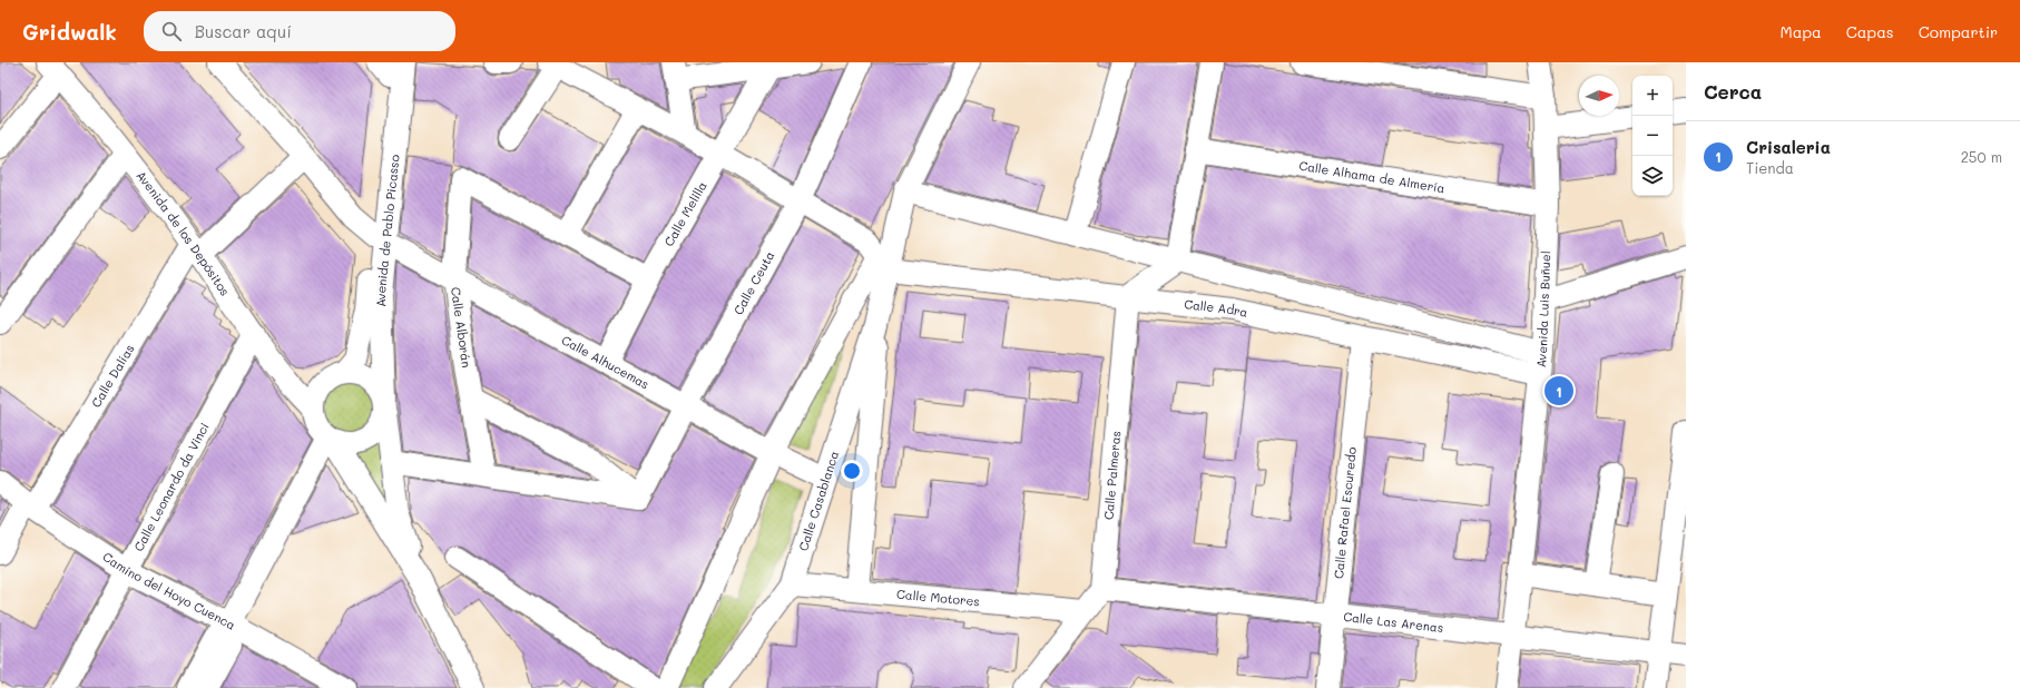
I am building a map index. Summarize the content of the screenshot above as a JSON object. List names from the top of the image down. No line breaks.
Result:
{"streets":{"street":["Calle Alhama de Almería","Calle Melilla","Avenida de Pablo Picasso","Avenida de los Depósitos","Calle Ceuta","Calle Adra","Avenida Luis Buñuel","Calle Alborán","Calle Alhucemas","Calle Dalías","Calle Palmeras","Calle Leonardo da Vinci","Calle Casablanca","Calle Rafael Escuredo","Camino del Hoyo Cuenca","Calle Motores","Calle Las Arenas"]},"crossings":[["Calle Alhama de Almería","Avenida Luis Buñuel"],["Calle Melilla","Calle Alhucemas"],["Avenida de Pablo Picasso","Avenida de los Depósitos"],["Avenida de Pablo Picasso","Calle Alhucemas"],["Avenida de los Depósitos","Calle Dalías"],["Avenida de los Depósitos","Calle Leonardo da Vinci"],["Calle Ceuta","Calle Alhucemas"],["Calle Adra","Avenida Luis Buñuel"],["Calle Adra","Calle Palmeras"],["Calle Adra","Calle Casablanca"],["Calle Adra","Calle Rafael Escuredo"],["Avenida Luis Buñuel","Calle Las Arenas"],["Calle Alborán","Calle Alhucemas"],["Calle Alhucemas","Calle Dalías"],["Calle Alhucemas","Calle Casablanca"],["Calle Dalías","Camino del Hoyo Cuenca"],["Calle Palmeras","Calle Las Arenas"],["Calle Leonardo da Vinci","Camino del Hoyo Cuenca"],["Calle Casablanca","Calle Motores"],["Calle Rafael Escuredo","Calle Las Arenas"]],"north":"right","page":{"header":"Gridwalk","search":"Buscar aquí","nav":["Mapa","Capas","Compartir"],"heading":"Cerca","map_buttons":["+","−"],"list":[{"mark":"1","name":"Crisaleria","note":"Tienda","value":"250 m"}],"pins":"1"}}
